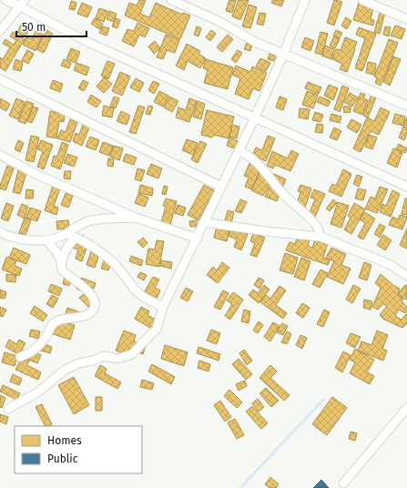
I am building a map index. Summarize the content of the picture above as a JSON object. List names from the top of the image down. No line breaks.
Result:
{"legend":["Homes","Public"],"scale_bar":"50 m"}
